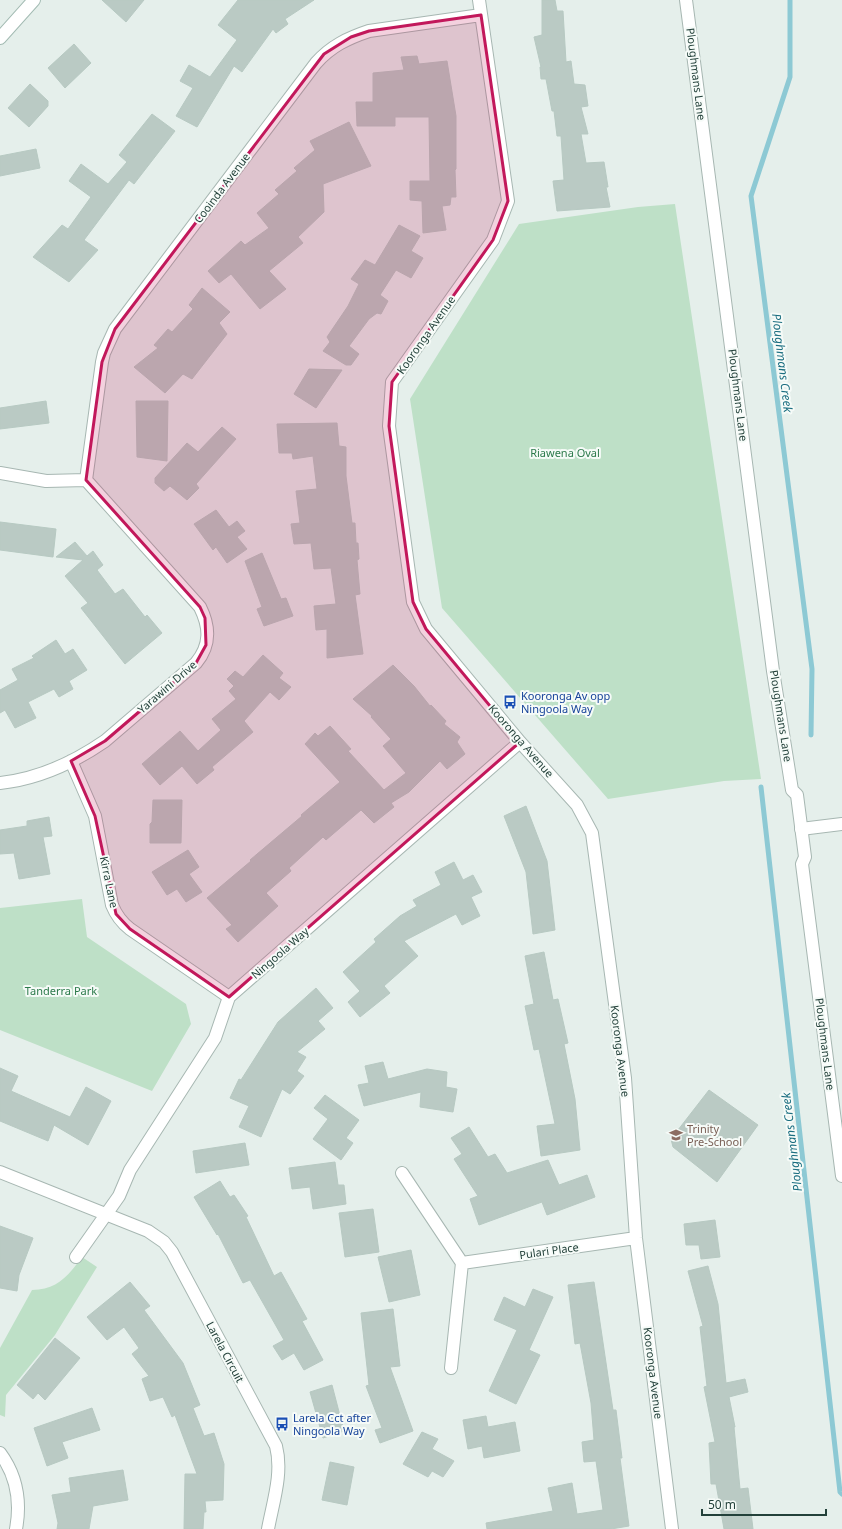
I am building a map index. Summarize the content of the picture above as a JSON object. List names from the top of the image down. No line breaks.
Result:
{"streets":{"street":["Ploughmans Lane","Cooinda Avenue","Kooronga Avenue","Yarawini Drive","Kirra Lane","Ningoola Way","Pulari Place","Larela Circuit"]},"crossings":[["Cooinda Avenue","Kooronga Avenue"],["Cooinda Avenue","Yarawini Drive"],["Kooronga Avenue","Ningoola Way"],["Kooronga Avenue","Pulari Place"],["Yarawini Drive","Kirra Lane"],["Kirra Lane","Ningoola Way"],["Ningoola Way","Larela Circuit"]],"water":["Ploughmans Creek"],"parks":["Riawena Oval","Tanderra Park"],"places":{"bus stop":["Kooronga Av opp Ningoola Way","Larela Cct after Ningoola Way"],"school or university":["Trinity Pre-School"]},"scale_bar":"50 m"}
